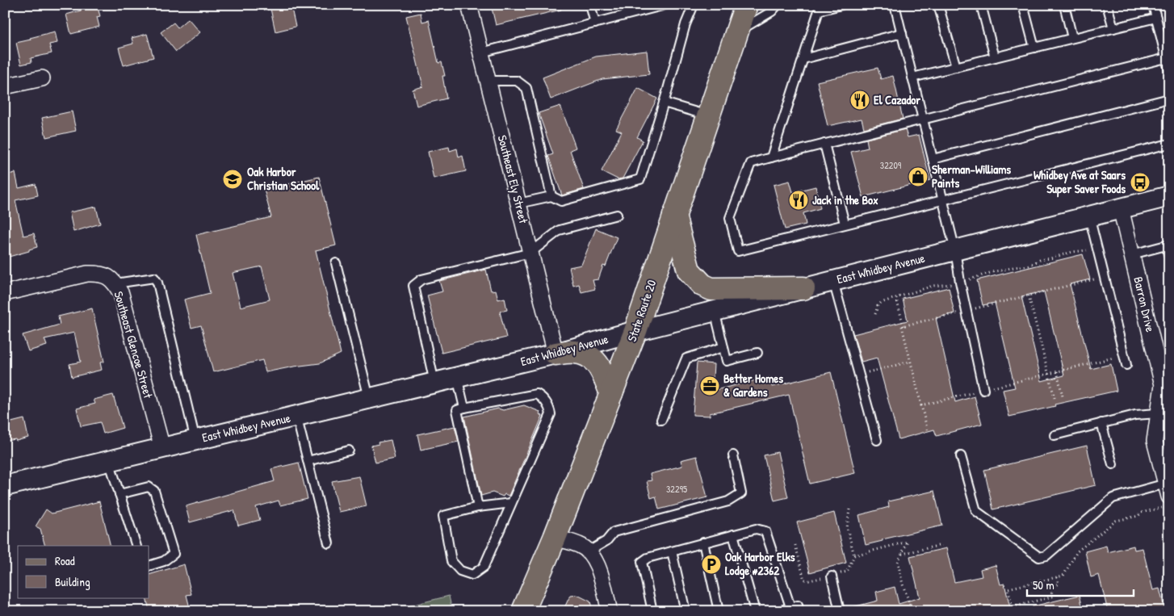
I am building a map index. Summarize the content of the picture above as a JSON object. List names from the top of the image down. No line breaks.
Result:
{"streets":{"main road":["State Route 20"],"street":["Southeast Ely Street","East Whidbey Avenue","Barron Drive","Southeast Glencoe Street"]},"crossings":[["Southeast Ely Street","East Whidbey Avenue"],["East Whidbey Avenue","Barron Drive"],["East Whidbey Avenue","State Route 20"],["East Whidbey Avenue","Southeast Glencoe Street"]],"places":{"restaurant":["El Cazador","Jack in the Box"],"shop":["Sherman-Williams Paints"],"school or university":["Oak Harbor Christian School"],"bus stop":["Whidbey Ave at Saars Super Saver Foods"],"office":["Better Homes & Gardens"],"parking":["Oak Harbor Elks Lodge #2362"]},"house_numbers":["32209","32295"],"legend":["Road","Building"],"scale_bar":"50 m"}
